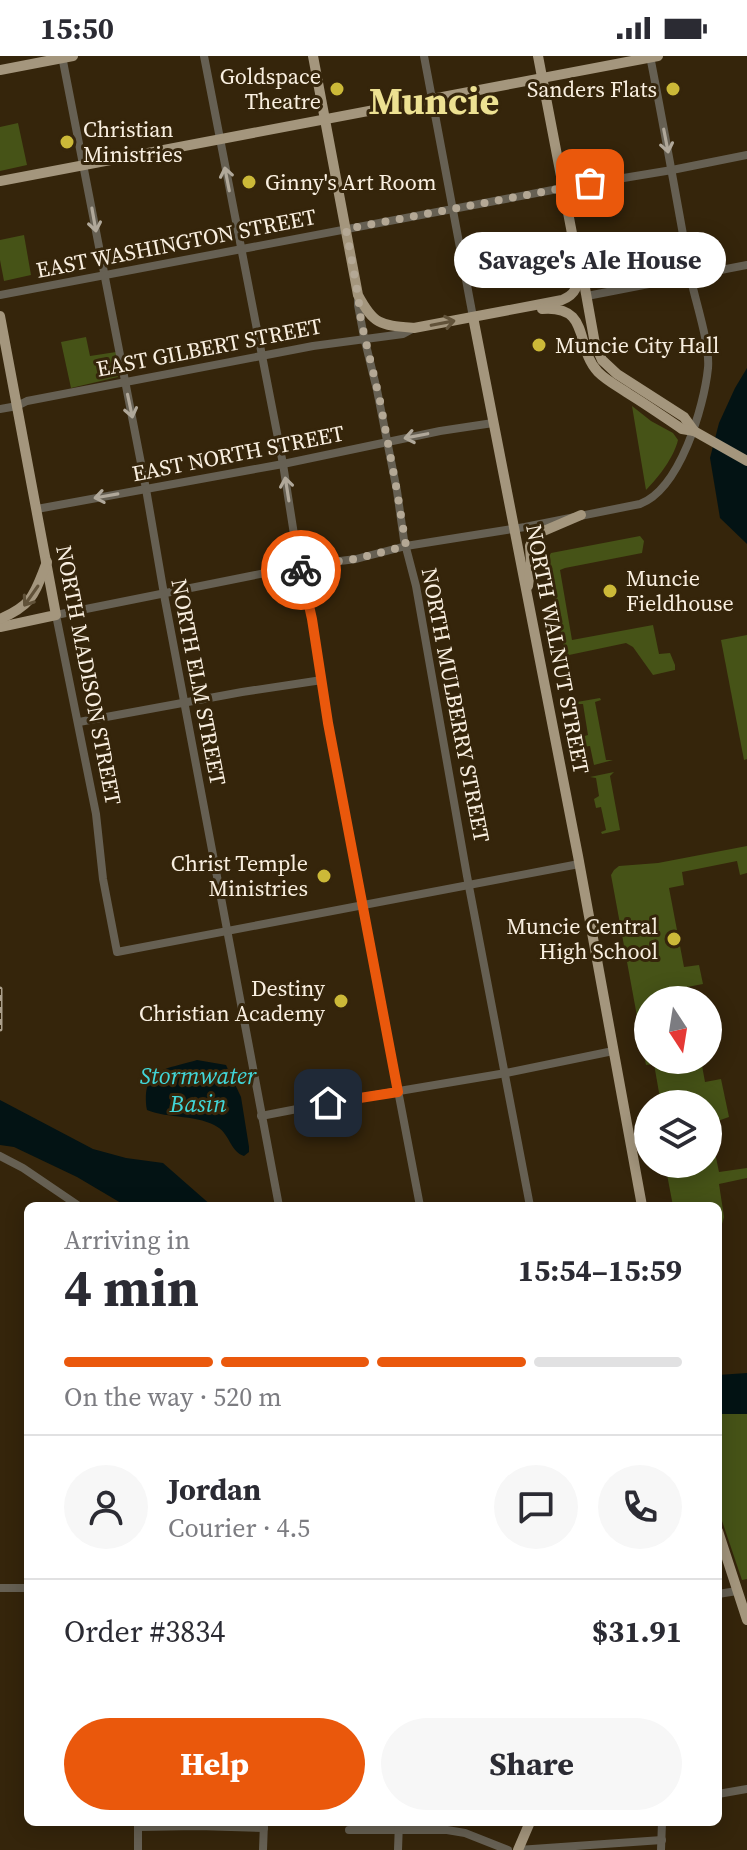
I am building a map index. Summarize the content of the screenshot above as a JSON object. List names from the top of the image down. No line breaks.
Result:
{"streets":{"main road":["EAST GILBERT STREET","NORTH WALNUT STREET","NORTH MADISON STREET","NORTH MULBERRY STREET"],"street":["EAST WASHINGTON STREET","EAST NORTH STREET","NORTH ELM STREET"]},"crossings":[["EAST WASHINGTON STREET","NORTH WALNUT STREET"],["EAST WASHINGTON STREET","NORTH ELM STREET"],["EAST WASHINGTON STREET","NORTH MULBERRY STREET"],["EAST GILBERT STREET","NORTH WALNUT STREET"],["EAST GILBERT STREET","NORTH MADISON STREET"],["EAST GILBERT STREET","NORTH ELM STREET"],["EAST GILBERT STREET","NORTH MULBERRY STREET"],["EAST NORTH STREET","NORTH WALNUT STREET"],["EAST NORTH STREET","NORTH MADISON STREET"],["EAST NORTH STREET","NORTH ELM STREET"],["EAST NORTH STREET","NORTH MULBERRY STREET"],["NORTH MADISON STREET","NORTH ELM STREET"]],"one_way":["EAST NORTH STREET"],"districts":["Muncie"],"water":["Stormwater Basin"],"places":["Goldspace Theatre","Sanders Flats","Christian Ministries","Ginny's Art Room","Savage's Ale House","Muncie City Hall","Muncie Fieldhouse","Christ Temple Ministries","Muncie Central High School","Destiny Christian Academy"],"north":"bottom","page":{"status":"15:50","bubble":"Savage's Ale House","heading":["4 min","Arriving in","15:54–15:59"],"panel":["Jordan","Courier · 4.5","Order #3834","$31.91"],"bar":"On the way · 520 m","buttons":["Help","Share"]}}
